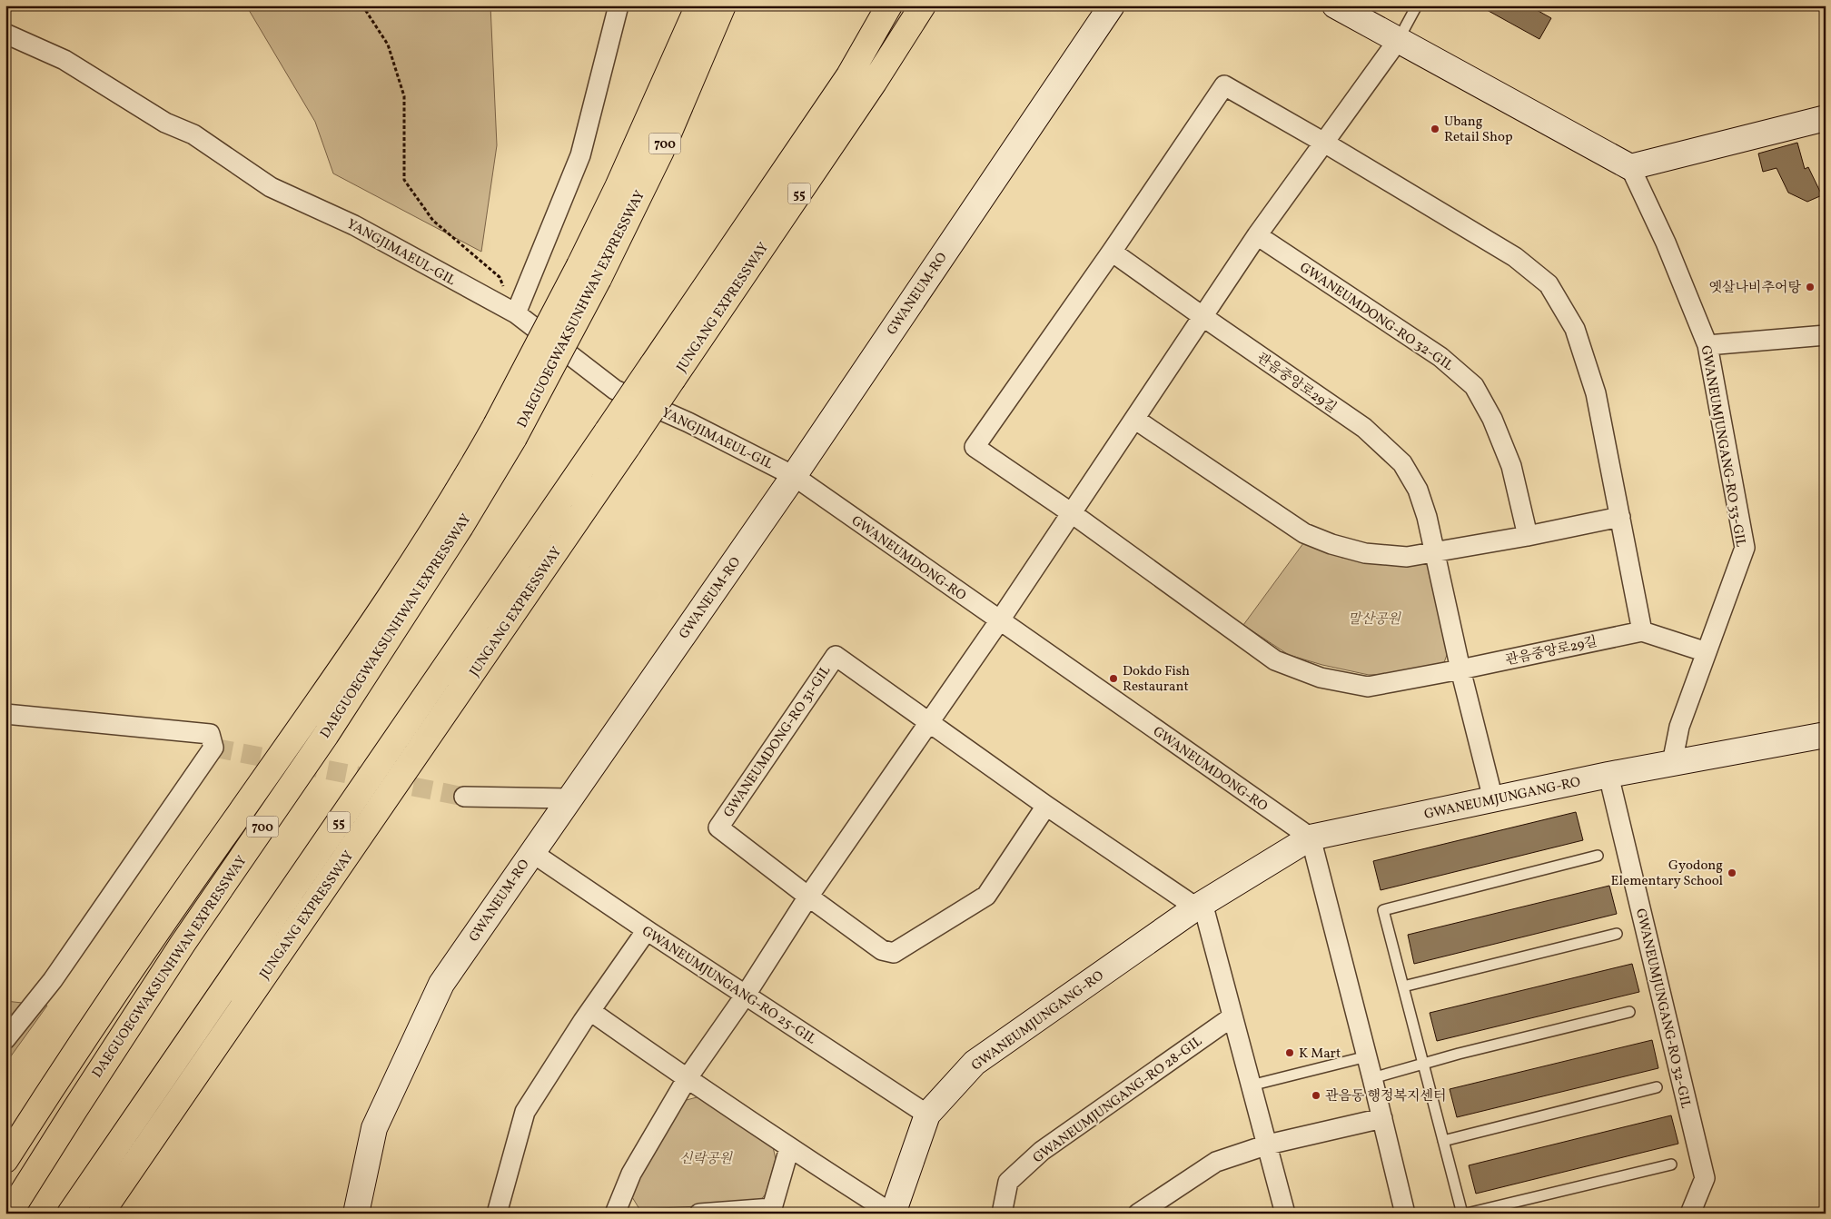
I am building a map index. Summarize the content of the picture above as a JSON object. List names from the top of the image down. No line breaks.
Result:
{"streets":{"highway":["700","55","JUNGANG EXPRESSWAY","DAEGUOEGWAKSUNHWAN EXPRESSWAY"],"main road":["GWANEUM-RO","GWANEUMJUNGANG-RO"],"street":["YANGJIMAEUL-GIL","GWANEUMDONG-RO 32-GIL","관음중앙로29길","GWANEUMJUNGANG-RO 33-GIL","GWANEUMDONG-RO","GWANEUMDONG-RO 31-GIL","GWANEUMJUNGANG-RO 25-GIL","GWANEUMJUNGANG-RO 32-GIL","GWANEUMJUNGANG-RO 28-GIL"]},"crossings":[["YANGJIMAEUL-GIL","GWANEUM-RO"],["YANGJIMAEUL-GIL","GWANEUMDONG-RO"],["GWANEUM-RO","GWANEUMDONG-RO"],["GWANEUM-RO","GWANEUMJUNGANG-RO 25-GIL"],["관음중앙로29길","GWANEUMJUNGANG-RO"],["GWANEUMJUNGANG-RO 33-GIL","GWANEUMJUNGANG-RO"],["GWANEUMDONG-RO","GWANEUMJUNGANG-RO"],["GWANEUMJUNGANG-RO","GWANEUMJUNGANG-RO 25-GIL"],["GWANEUMJUNGANG-RO","GWANEUMJUNGANG-RO 32-GIL"]],"parks":["말산공원","신락공원"],"places":["Ubang Retail Shop","옛살나비추어탕","Dokdo Fish Restaurant","Gyodong Elementary School","K Mart","관음동 행정복지센터"]}
